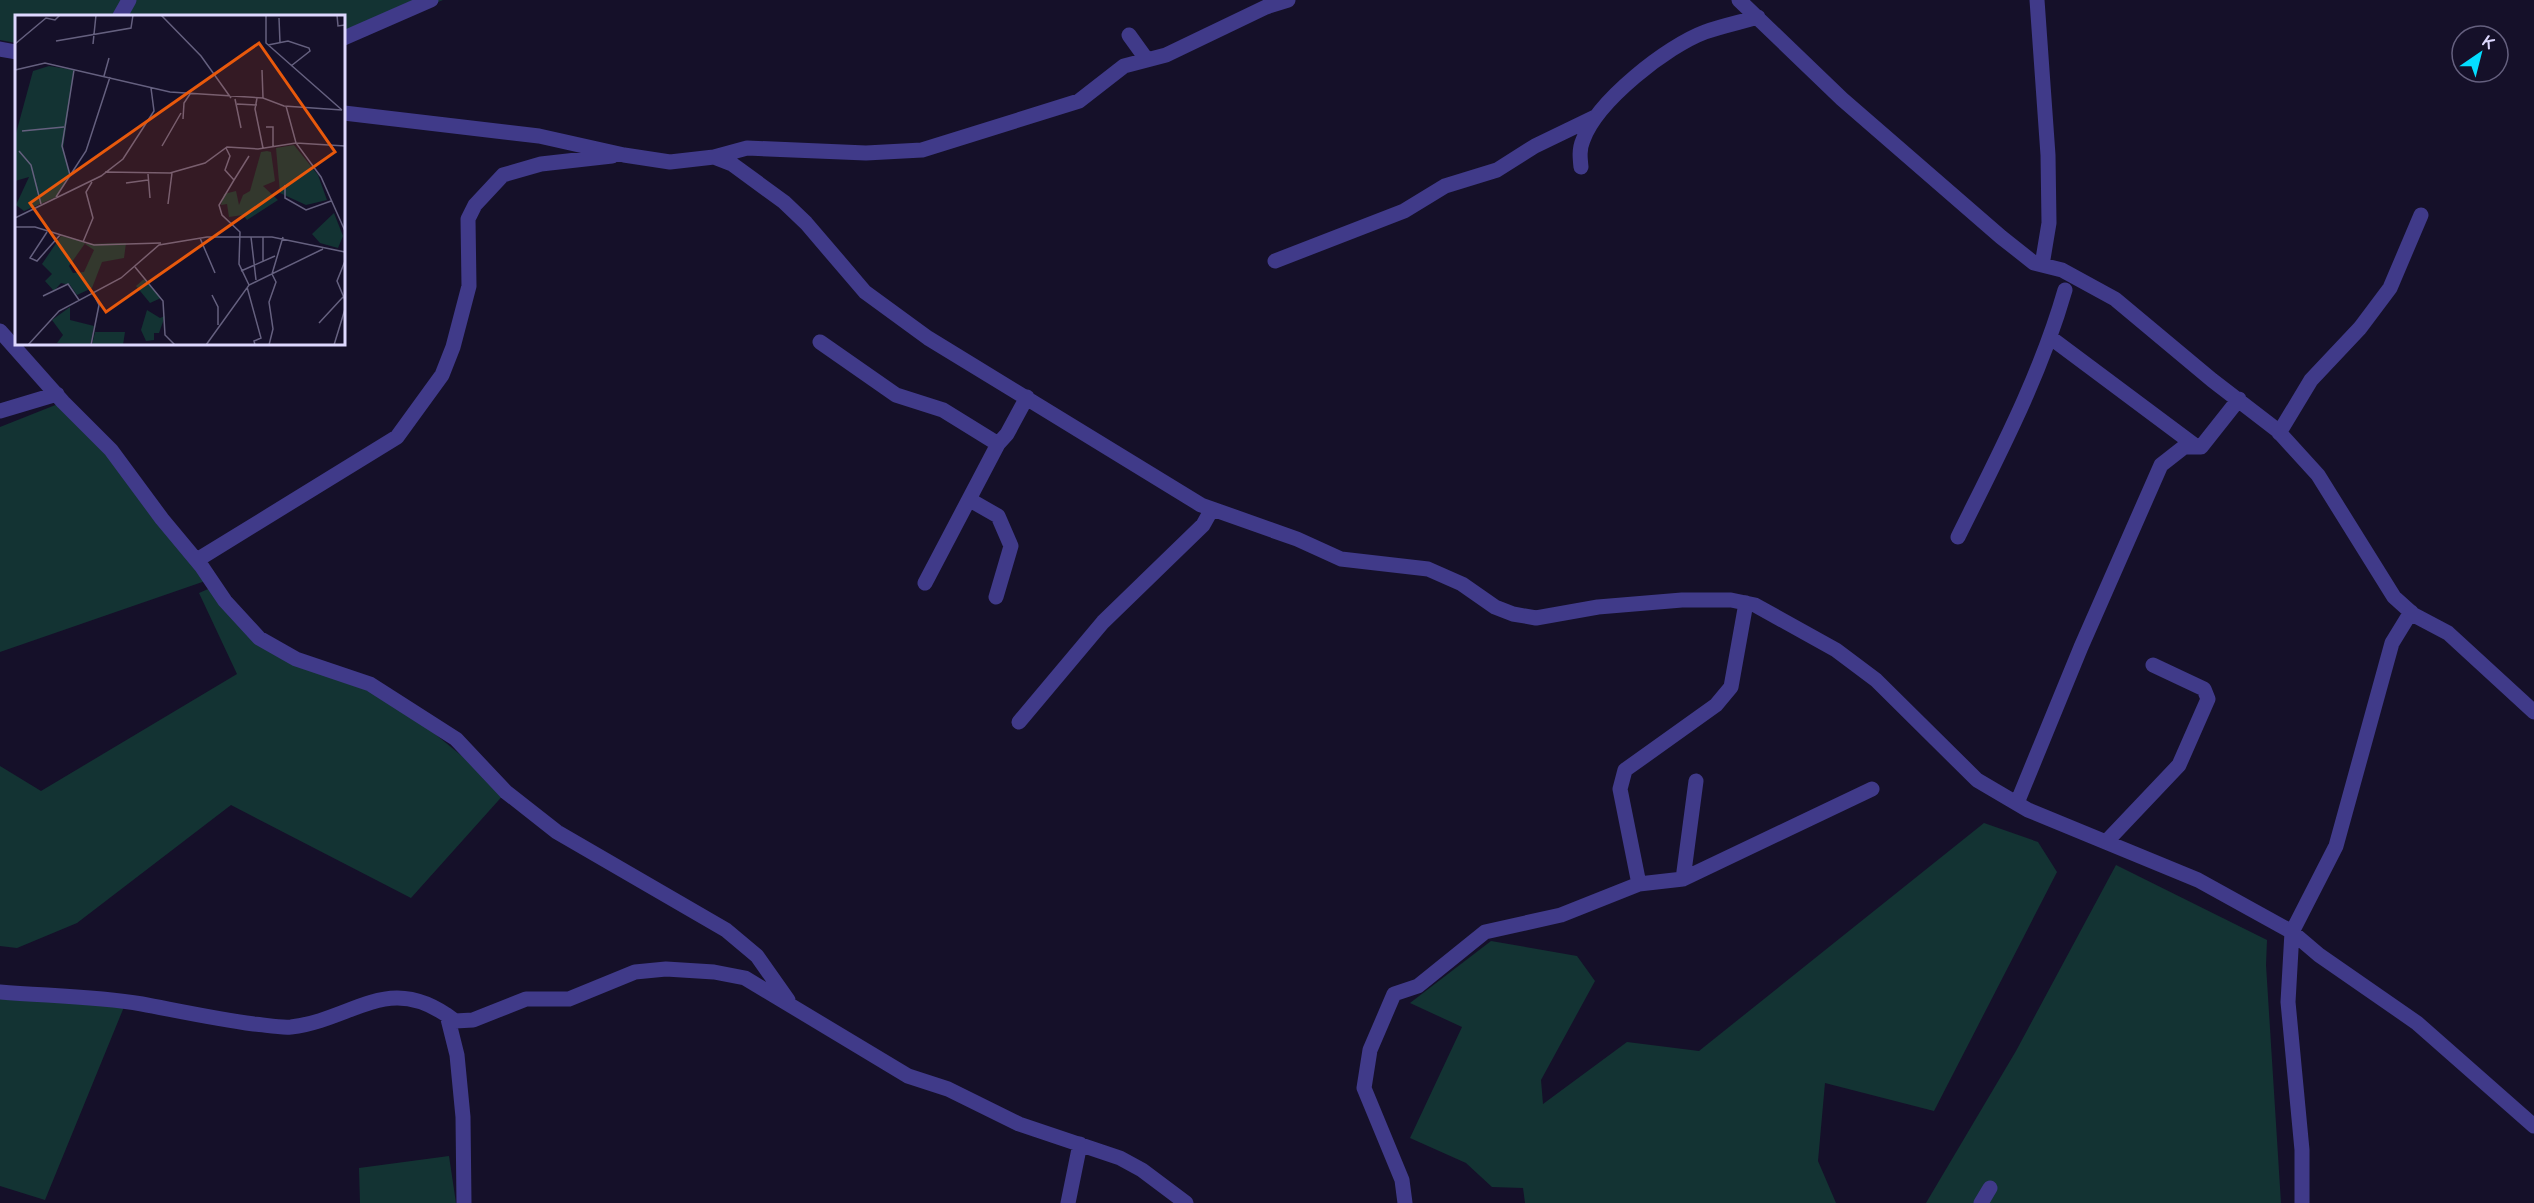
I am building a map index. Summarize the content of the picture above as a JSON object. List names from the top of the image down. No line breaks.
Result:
{"north":"top right"}
